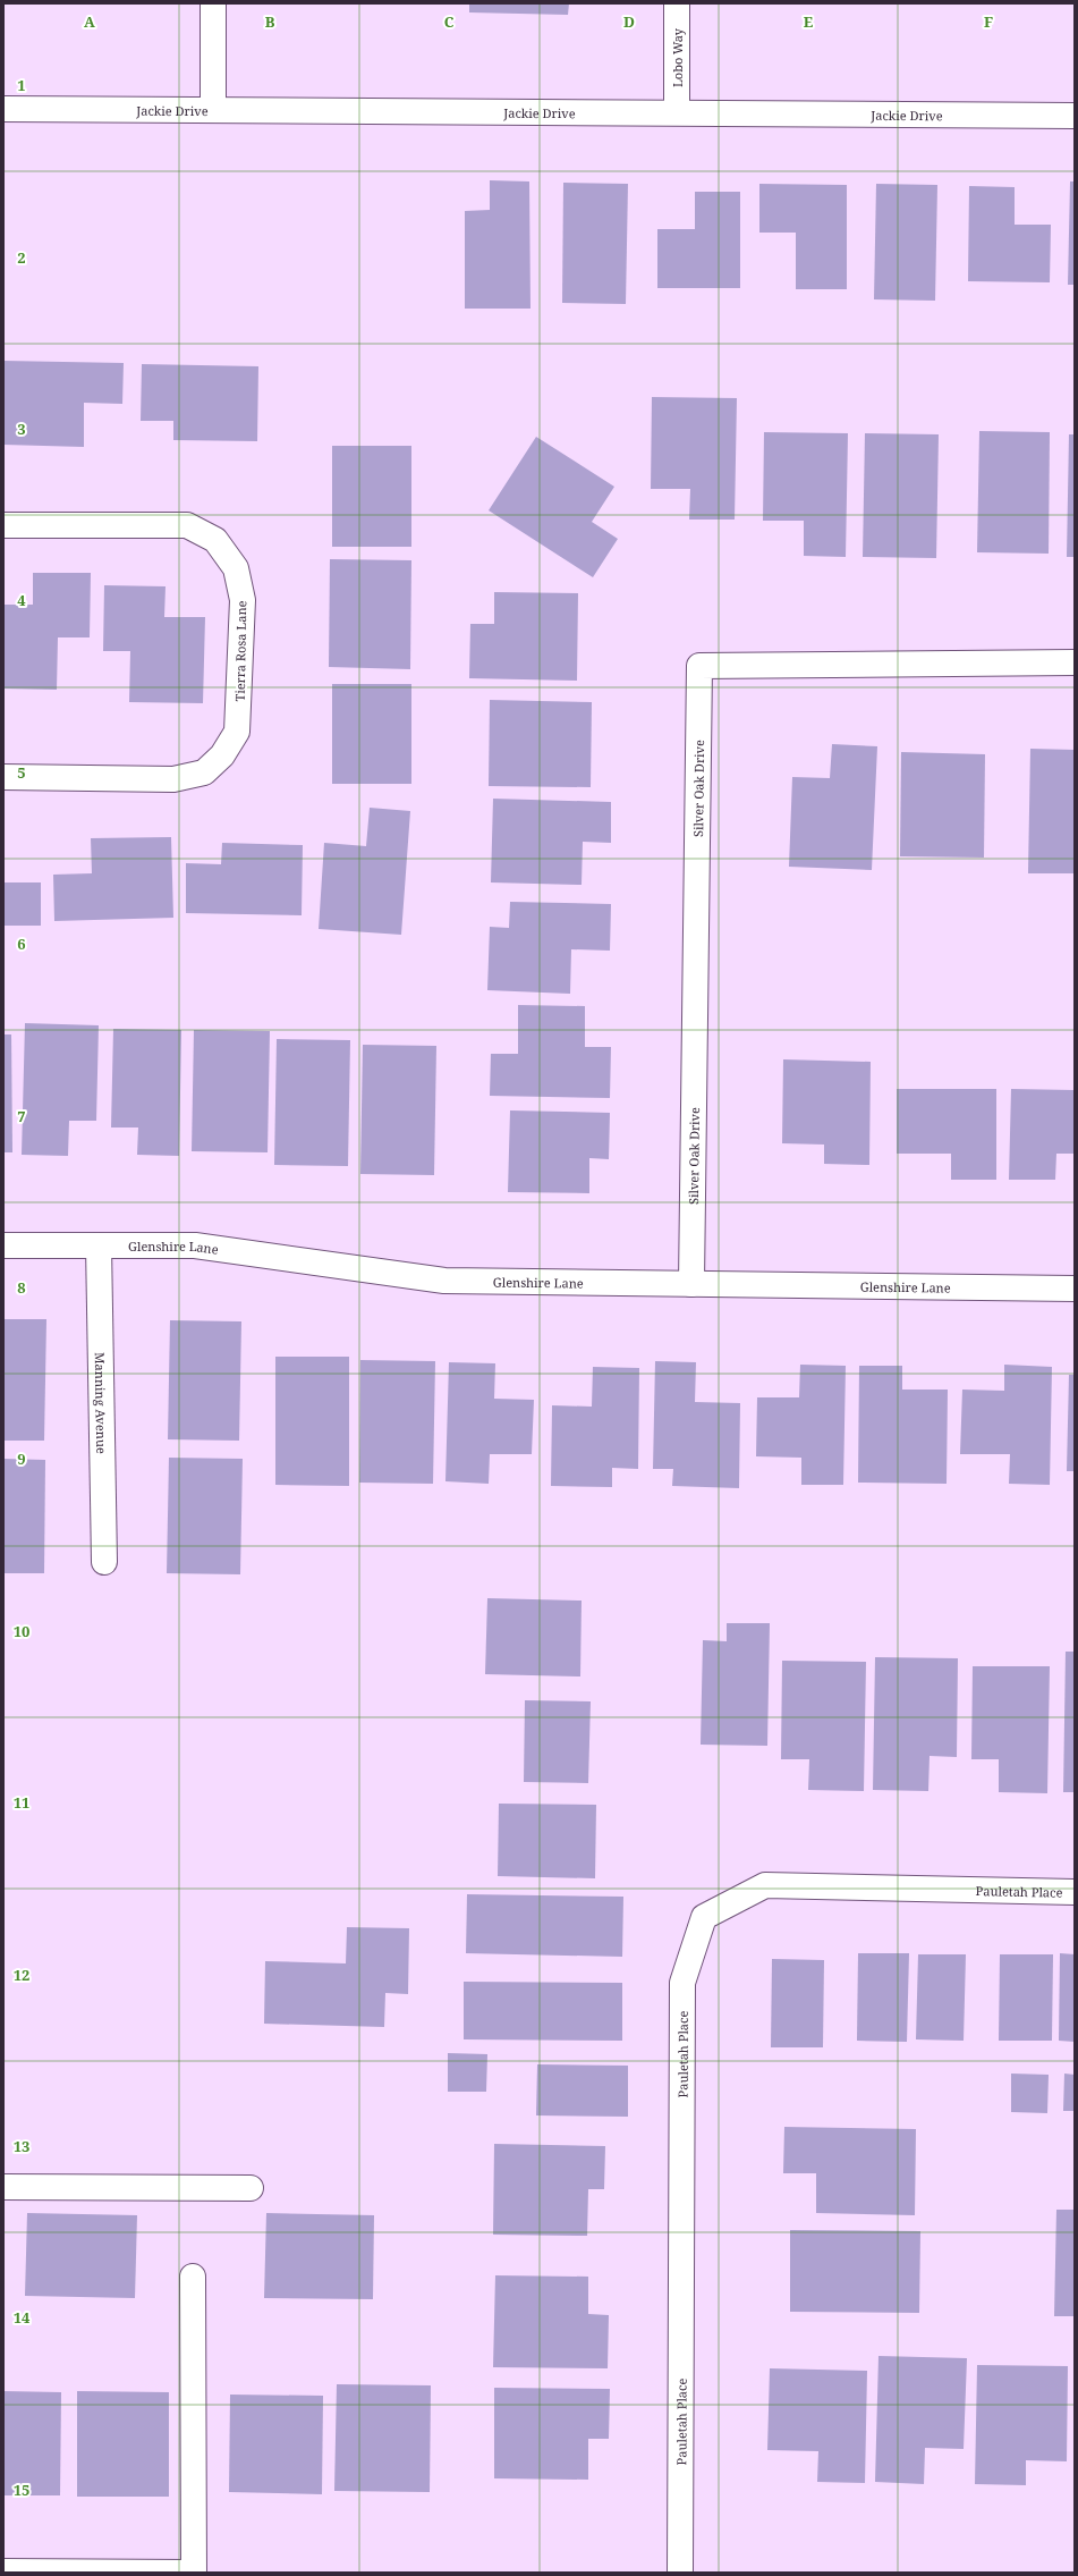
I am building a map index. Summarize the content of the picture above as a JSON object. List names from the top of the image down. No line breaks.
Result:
{"streets":{"street":["Lobo Way","Jackie Drive","Tierra Rosa Lane","Silver Oak Drive","Glenshire Lane","Manning Avenue","Pauletah Place"]},"crossings":[["Lobo Way","Jackie Drive"],["Silver Oak Drive","Glenshire Lane"],["Glenshire Lane","Manning Avenue"]],"grid":{"columns":["A","B","C","D","E","F"],"rows":["1","2","3","4","5","6","7","8","9","10","11","12","13","14","15"]}}
